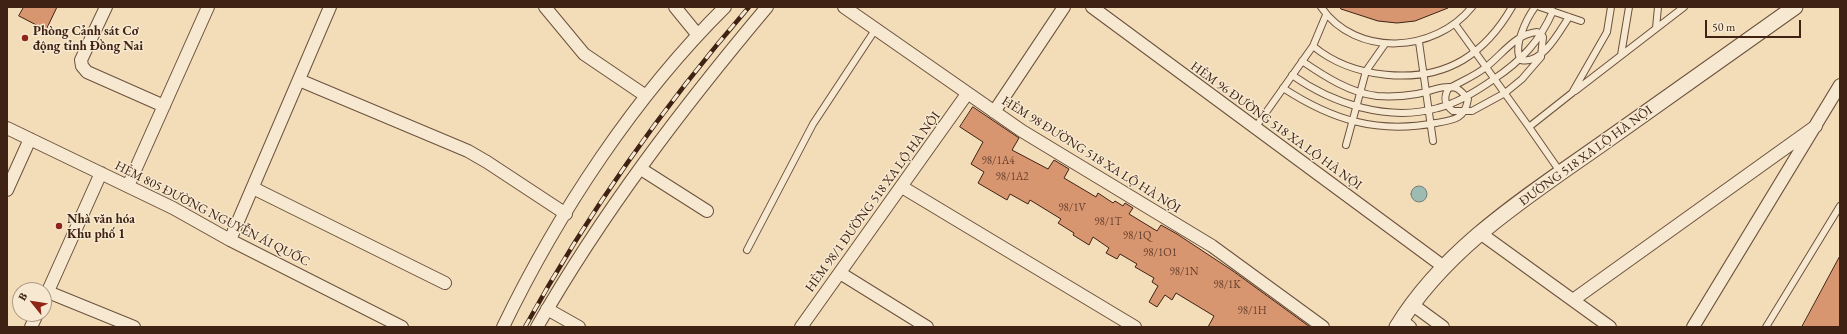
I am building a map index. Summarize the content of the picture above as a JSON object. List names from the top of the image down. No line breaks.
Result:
{"streets":{"street":["HẺM 96 ĐƯỜNG 518 XA LỘ HÀ NỘI","HẺM 98 ĐƯỜNG 518 XA LỘ HÀ NỘI","ĐƯỜNG 518 XA LỘ HÀ NỘI","HẺM 98/1 ĐƯỜNG 518 XA LỘ HÀ NỘI","HẺM 805 ĐƯỜNG NGUYỄN ÁI QUỐC"]},"crossings":[["HẺM 96 ĐƯỜNG 518 XA LỘ HÀ NỘI","ĐƯỜNG 518 XA LỘ HÀ NỘI"],["HẺM 98 ĐƯỜNG 518 XA LỘ HÀ NỘI","HẺM 98/1 ĐƯỜNG 518 XA LỘ HÀ NỘI"]],"places":["Phòng Cảnh sát Cơ động tỉnh Đồng Nai","Nhà văn hóa Khu phố 1"],"house_numbers":["98/1A4","98/1A2","98/1V","98/1T","98/1Q","98/1O1","98/1N","98/1K","98/1H"],"scale_bar":"50 m","north":"top left"}
